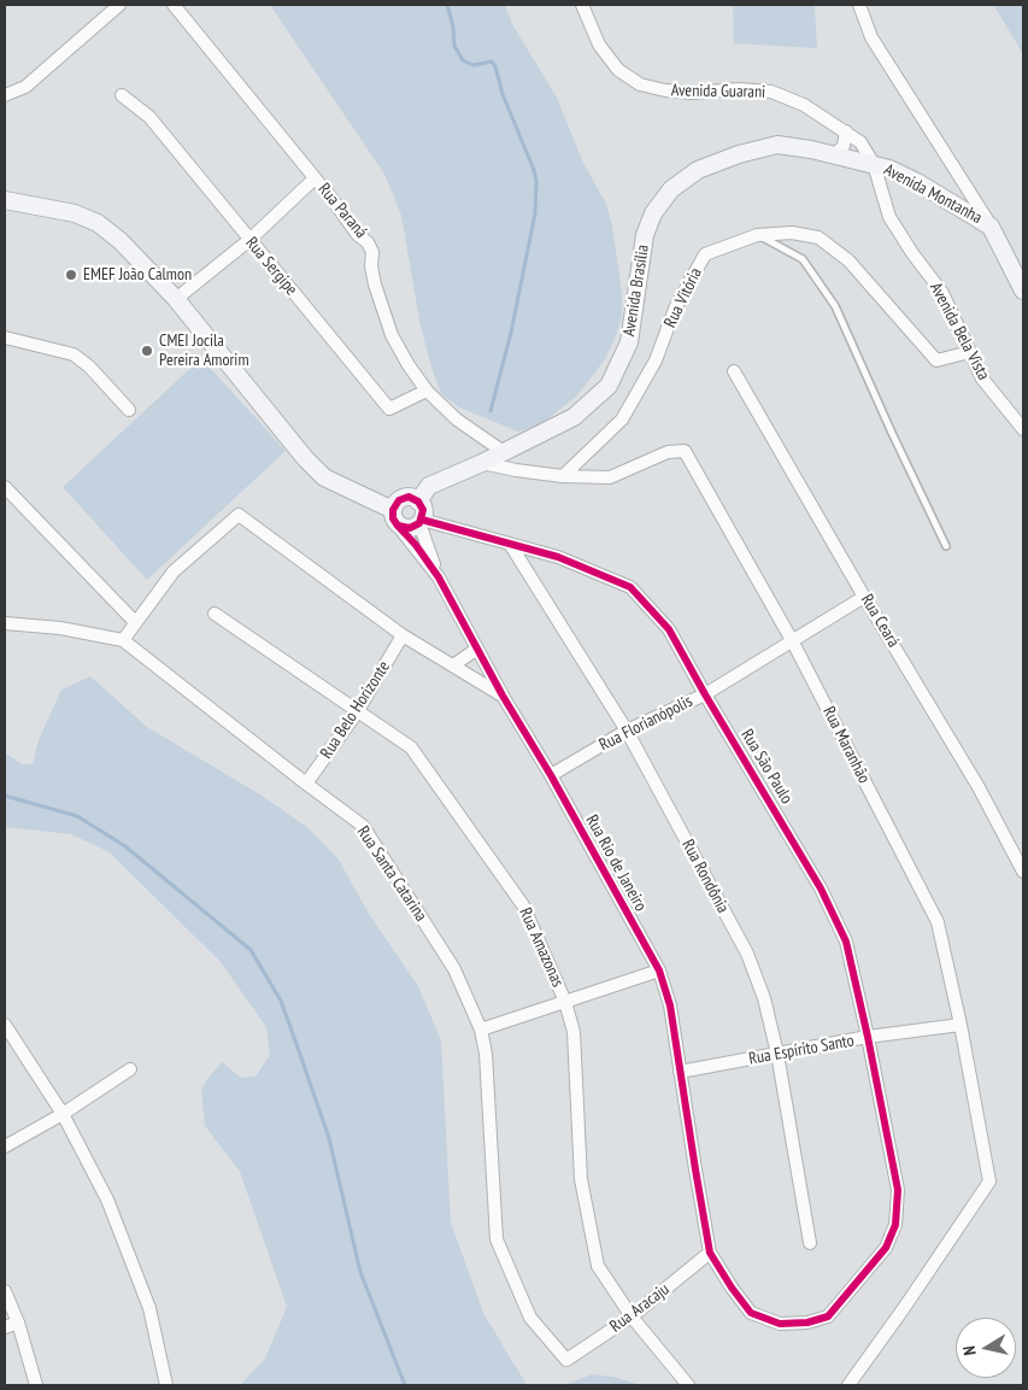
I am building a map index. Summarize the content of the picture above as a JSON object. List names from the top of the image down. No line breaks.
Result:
{"streets":{"street":["Avenida Guarani","Avenida Montanha","Rua Paraná","Rua Sergipe","Avenida Brasília","Rua Vitória","Avenida Bela Vista","Rua Ceará","Rua Belo Horizonte","Rua Florianópolis","Rua Maranhão","Rua São Paulo","Rua Rio de Janeiro","Rua Santa Catarina","Rua Rondônia","Rua Amazonas","Rua Espírito Santo","Rua Aracaju"]},"crossings":[["Avenida Guarani","Avenida Montanha"],["Avenida Guarani","Avenida Brasília"],["Avenida Guarani","Avenida Bela Vista"],["Avenida Montanha","Avenida Brasília"],["Avenida Montanha","Avenida Bela Vista"],["Rua Paraná","Rua Sergipe"],["Rua Paraná","Avenida Brasília"],["Avenida Brasília","Avenida Bela Vista"],["Avenida Brasília","Rua São Paulo"],["Avenida Brasília","Rua Rio de Janeiro"],["Rua Vitória","Avenida Bela Vista"],["Rua Vitória","Rua Maranhão"],["Rua Ceará","Rua Florianópolis"],["Rua Belo Horizonte","Rua Rio de Janeiro"],["Rua Belo Horizonte","Rua Santa Catarina"],["Rua Belo Horizonte","Rua Amazonas"],["Rua Florianópolis","Rua Maranhão"],["Rua Florianópolis","Rua São Paulo"],["Rua Florianópolis","Rua Rio de Janeiro"],["Rua Florianópolis","Rua Rondônia"],["Rua Maranhão","Rua Espírito Santo"],["Rua São Paulo","Rua Rio de Janeiro"],["Rua São Paulo","Rua Rondônia"],["Rua São Paulo","Rua Espírito Santo"],["Rua São Paulo","Rua Aracaju"],["Rua Rio de Janeiro","Rua Espírito Santo"],["Rua Rio de Janeiro","Rua Aracaju"],["Rua Santa Catarina","Rua Aracaju"],["Rua Rondônia","Rua Espírito Santo"],["Rua Amazonas","Rua Aracaju"]],"places":["EMEF João Calmon","CMEI Jocila Pereira Amorim"],"north":"left"}
